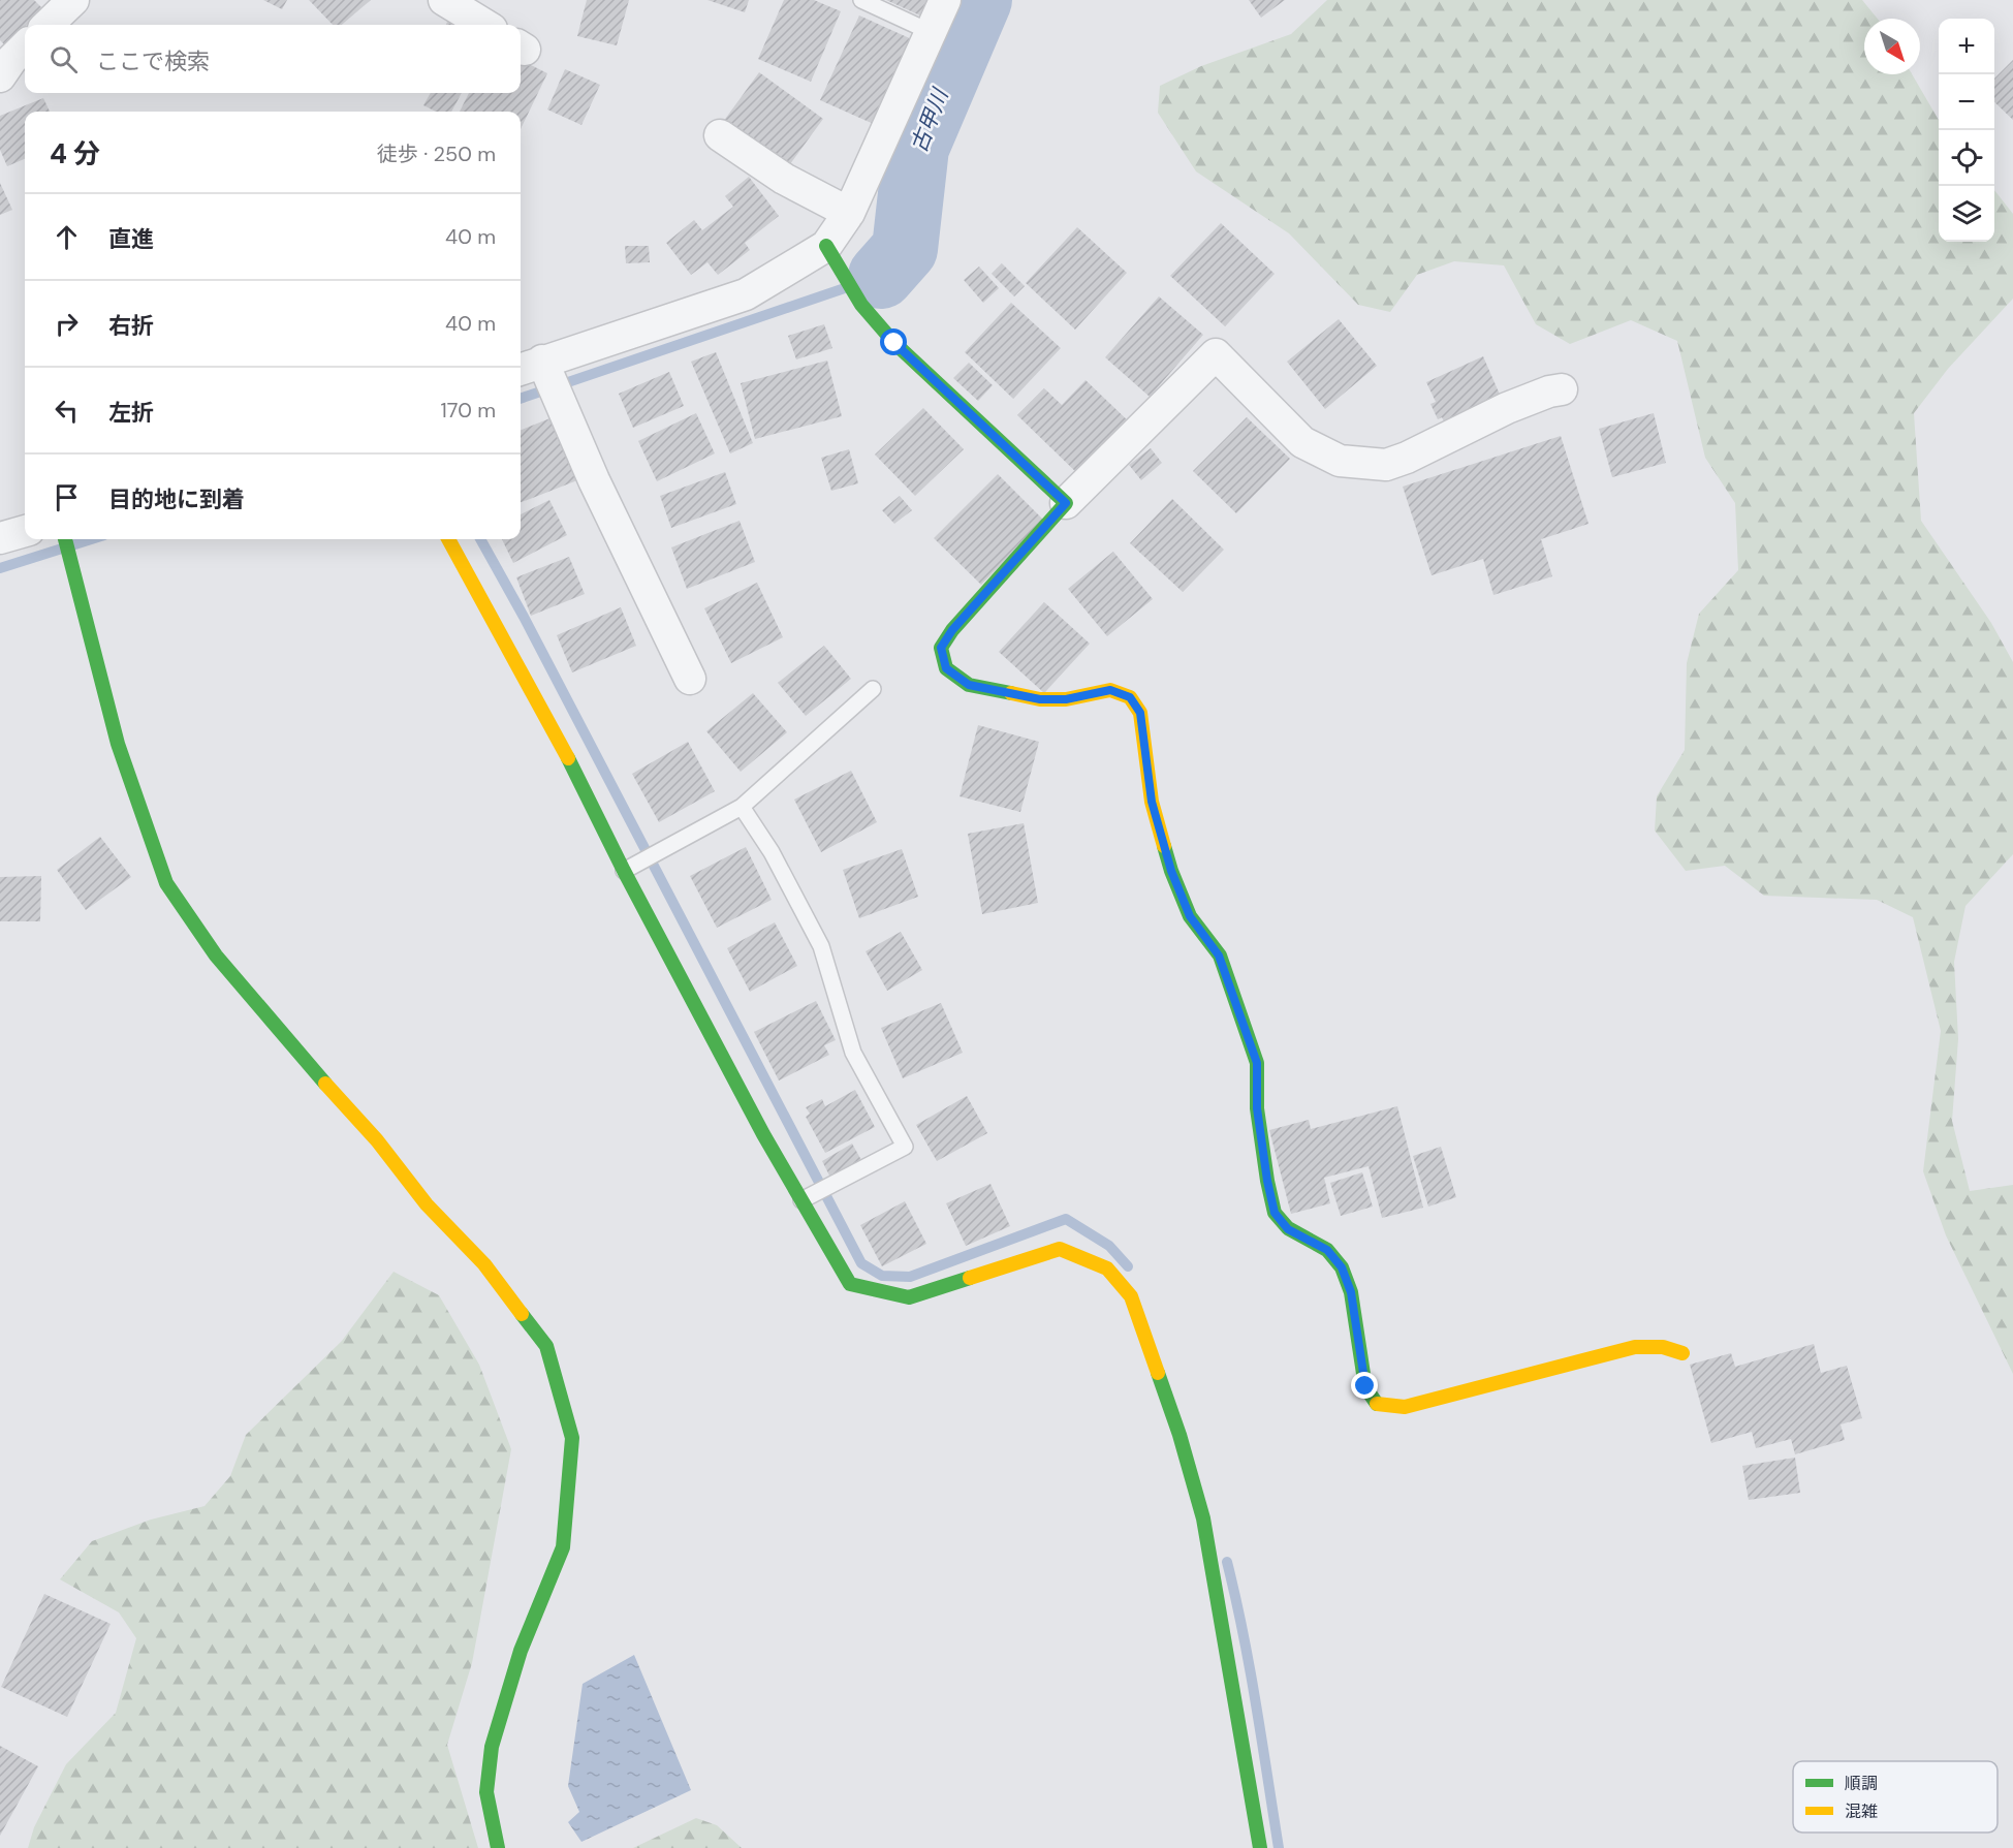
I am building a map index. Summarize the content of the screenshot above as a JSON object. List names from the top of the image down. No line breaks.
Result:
{"water":["古甲川"],"legend":["順調","混雑"],"north":"bottom right","page":{"map_buttons":["+","−"],"search":"ここで検索","heading":["4 分","徒歩 · 250 m"],"list":[["直進","40 m"],["右折","40 m"],["左折","170 m"],"目的地に到着"]}}
